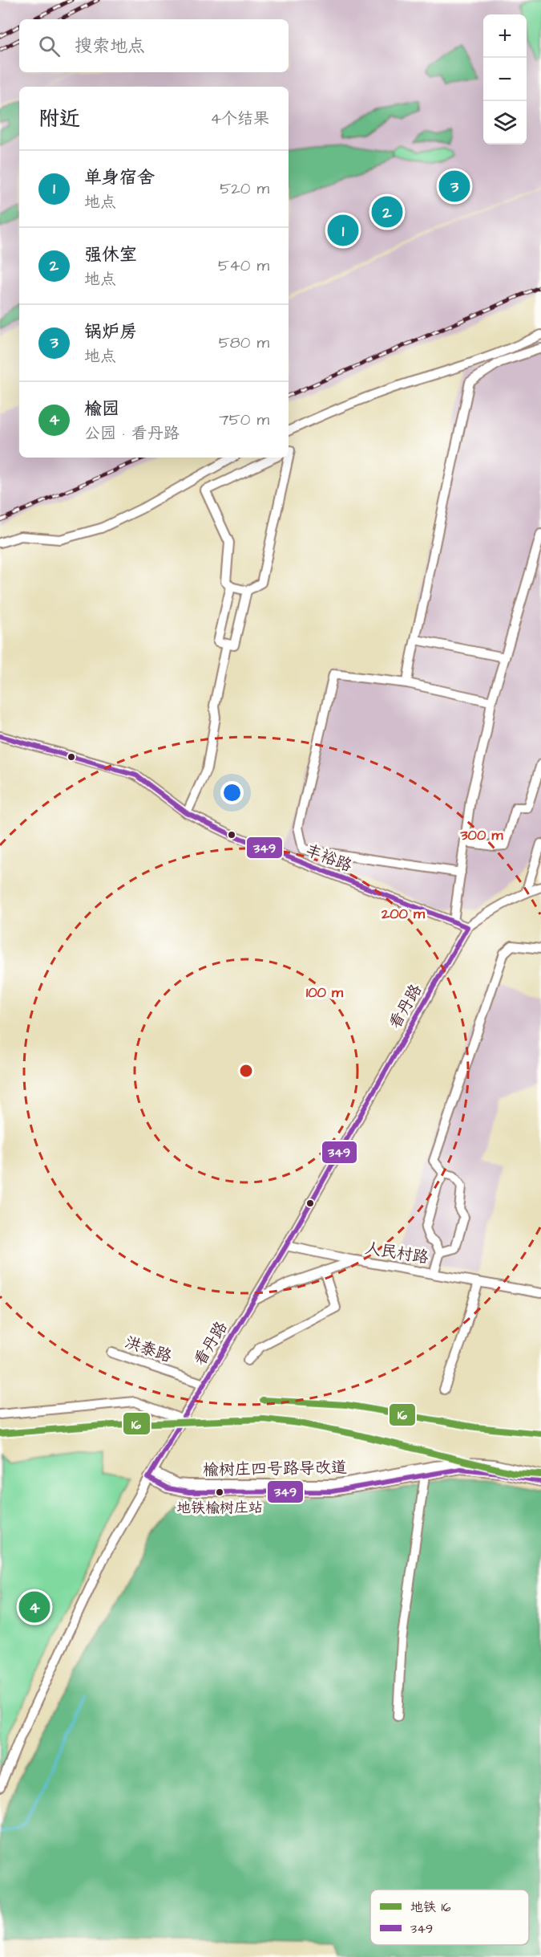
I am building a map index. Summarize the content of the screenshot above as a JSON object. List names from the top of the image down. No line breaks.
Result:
{"streets":{"street":["丰裕路","看丹路","人民村路","洪泰路","榆树庄四号路导改道"]},"crossings":[["丰裕路","看丹路"],["看丹路","人民村路"],["看丹路","洪泰路"],["看丹路","榆树庄四号路导改道"]],"places":["地铁榆树庄站"],"lines":["transit line 349","metro line 16"],"legend":["地铁 16","349"],"page":{"map_buttons":["+","−"],"search":"搜索地点","heading":["附近","4个结果"],"list":[{"mark":"1","name":"单身宿舍","note":"地点","value":"520 m"},{"mark":"2","name":"强休室","note":"地点","value":"540 m"},{"mark":"3","name":"锅炉房","note":"地点","value":"580 m"},{"mark":"4","name":"榆园","note":"公园 · 看丹路","value":"750 m"}],"pins":["3","2","1","4"]},"rings":["300 m","200 m","100 m"]}
